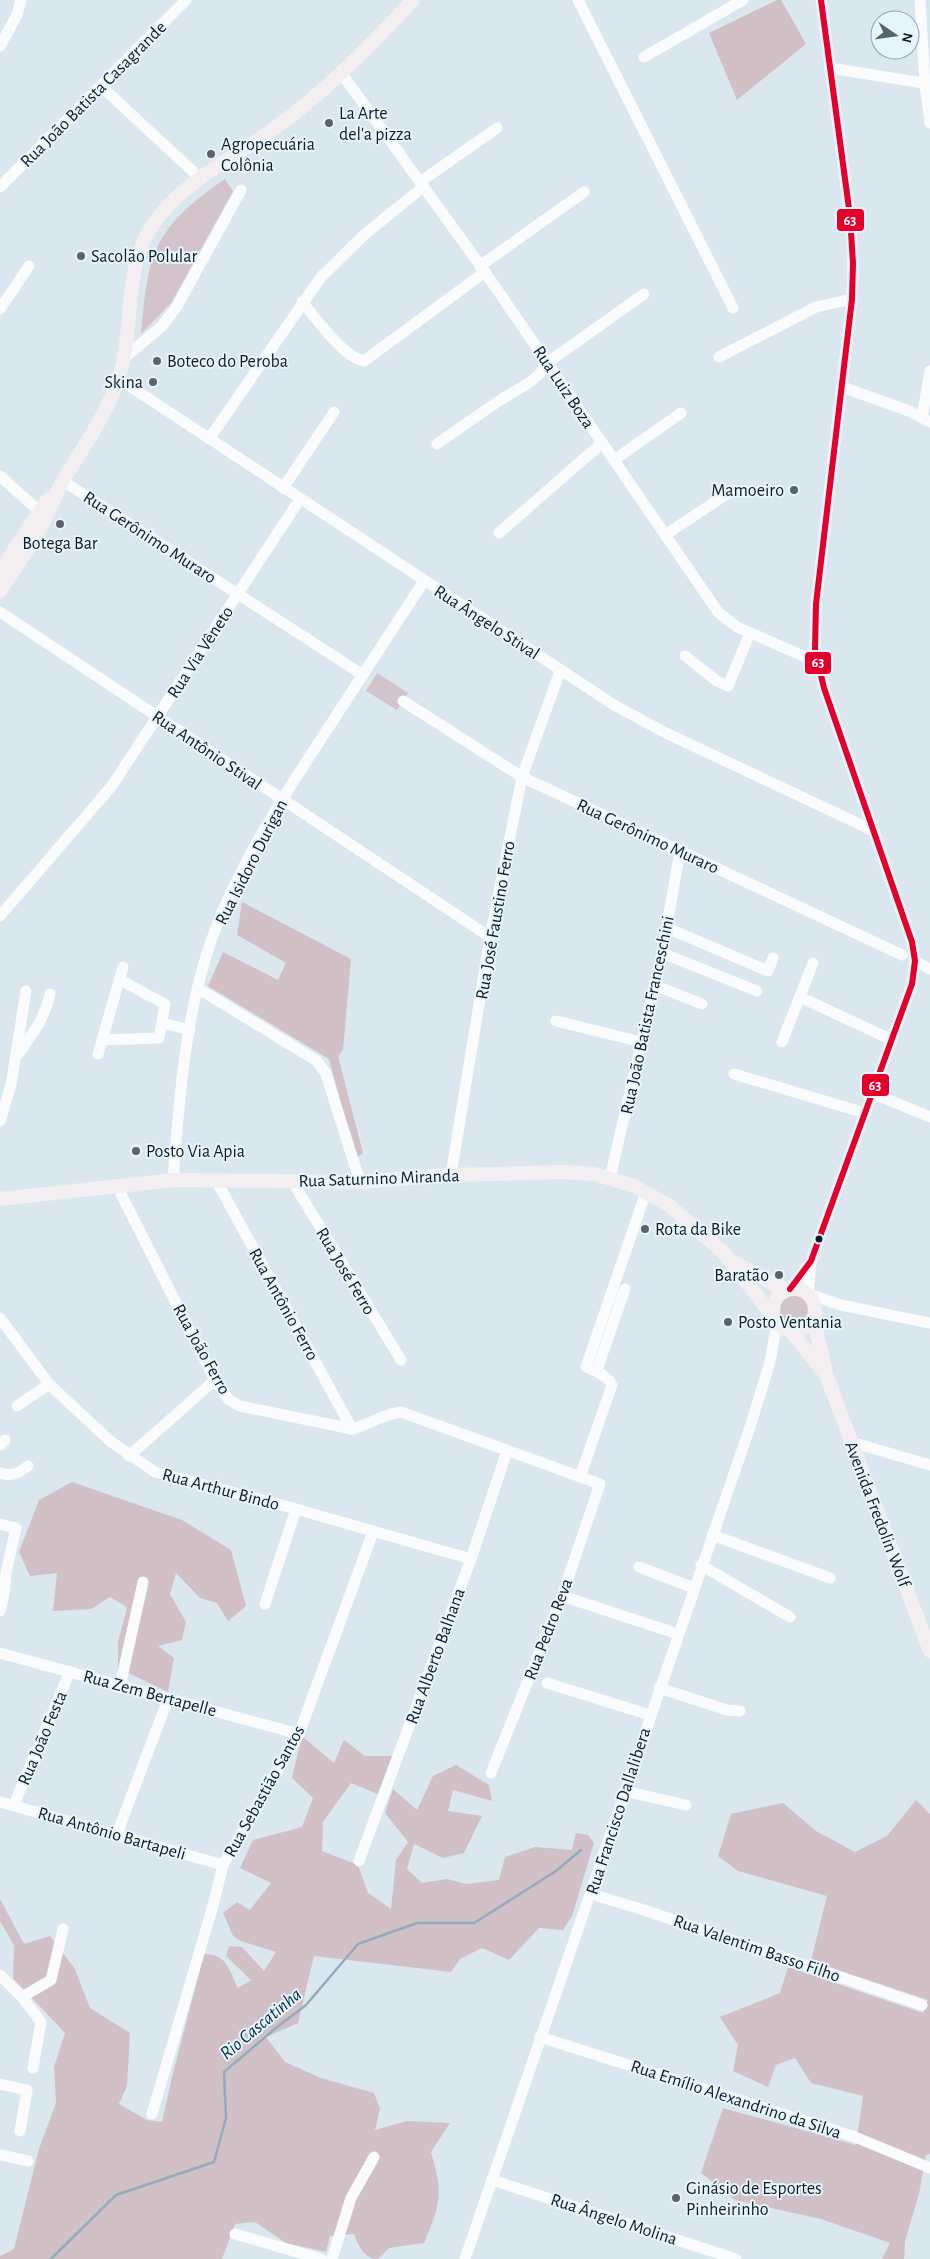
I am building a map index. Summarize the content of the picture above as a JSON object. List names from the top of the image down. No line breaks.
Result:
{"streets":{"main road":["Rua Saturnino Miranda","Avenida Fredolin Wolf"],"street":["Rua João Batista Casagrande","Rua Luiz Boza","Rua Gerônimo Muraro","Rua Ângelo Stival","Rua Via Vêneto","Rua Antônio Stival","Rua Isidoro Durigan","Rua José Faustino Ferro","Rua João Batista Franceschini","Rua José Ferro","Rua Antônio Ferro","Rua João Ferro","Rua Arthur Bindo","Rua Pedro Reva","Rua Alberto Balhana","Rua Zem Bertapelle","Rua João Festa","Rua Sebastião Santos","Rua Francisco Dallalibera","Rua Antônio Bartapeli","Rua Valentim Basso Filho","Rua Emílio Alexandrino da Silva","Rua Ângelo Molina"]},"crossings":[["Rua Gerônimo Muraro","Rua Via Vêneto"],["Rua Gerônimo Muraro","Rua Isidoro Durigan"],["Rua Gerônimo Muraro","Rua José Faustino Ferro"],["Rua Gerônimo Muraro","Rua João Batista Franceschini"],["Rua Ângelo Stival","Rua Via Vêneto"],["Rua Ângelo Stival","Rua Isidoro Durigan"],["Rua Ângelo Stival","Rua José Faustino Ferro"],["Rua Via Vêneto","Rua Antônio Stival"],["Rua Antônio Stival","Rua Isidoro Durigan"],["Rua Antônio Stival","Rua José Faustino Ferro"],["Rua Isidoro Durigan","Rua Saturnino Miranda"],["Rua José Faustino Ferro","Rua Saturnino Miranda"],["Rua João Batista Franceschini","Rua Saturnino Miranda"],["Rua Saturnino Miranda","Rua José Ferro"],["Rua Saturnino Miranda","Rua Antônio Ferro"],["Rua Saturnino Miranda","Rua João Ferro"],["Rua Saturnino Miranda","Avenida Fredolin Wolf"],["Rua Saturnino Miranda","Rua Francisco Dallalibera"],["Rua Antônio Ferro","Rua João Ferro"],["Rua Arthur Bindo","Rua Alberto Balhana"],["Rua Arthur Bindo","Rua Sebastião Santos"],["Avenida Fredolin Wolf","Rua Francisco Dallalibera"],["Rua Zem Bertapelle","Rua João Festa"],["Rua Zem Bertapelle","Rua Sebastião Santos"],["Rua João Festa","Rua Antônio Bartapeli"],["Rua Sebastião Santos","Rua Antônio Bartapeli"],["Rua Francisco Dallalibera","Rua Valentim Basso Filho"],["Rua Francisco Dallalibera","Rua Emílio Alexandrino da Silva"],["Rua Francisco Dallalibera","Rua Ângelo Molina"]],"water":["Rio Cascatinha"],"places":["La Arte del'a pizza","Agropecuária Colônia","Sacolão Polular","Boteco do Peroba","Skina","Mamoeiro","Botega Bar","Posto Via Apia","Rota da Bike","Baratão","Posto Ventania","Ginásio de Esportes Pinheirinho"],"lines":["transit line 63"],"north":"right"}
